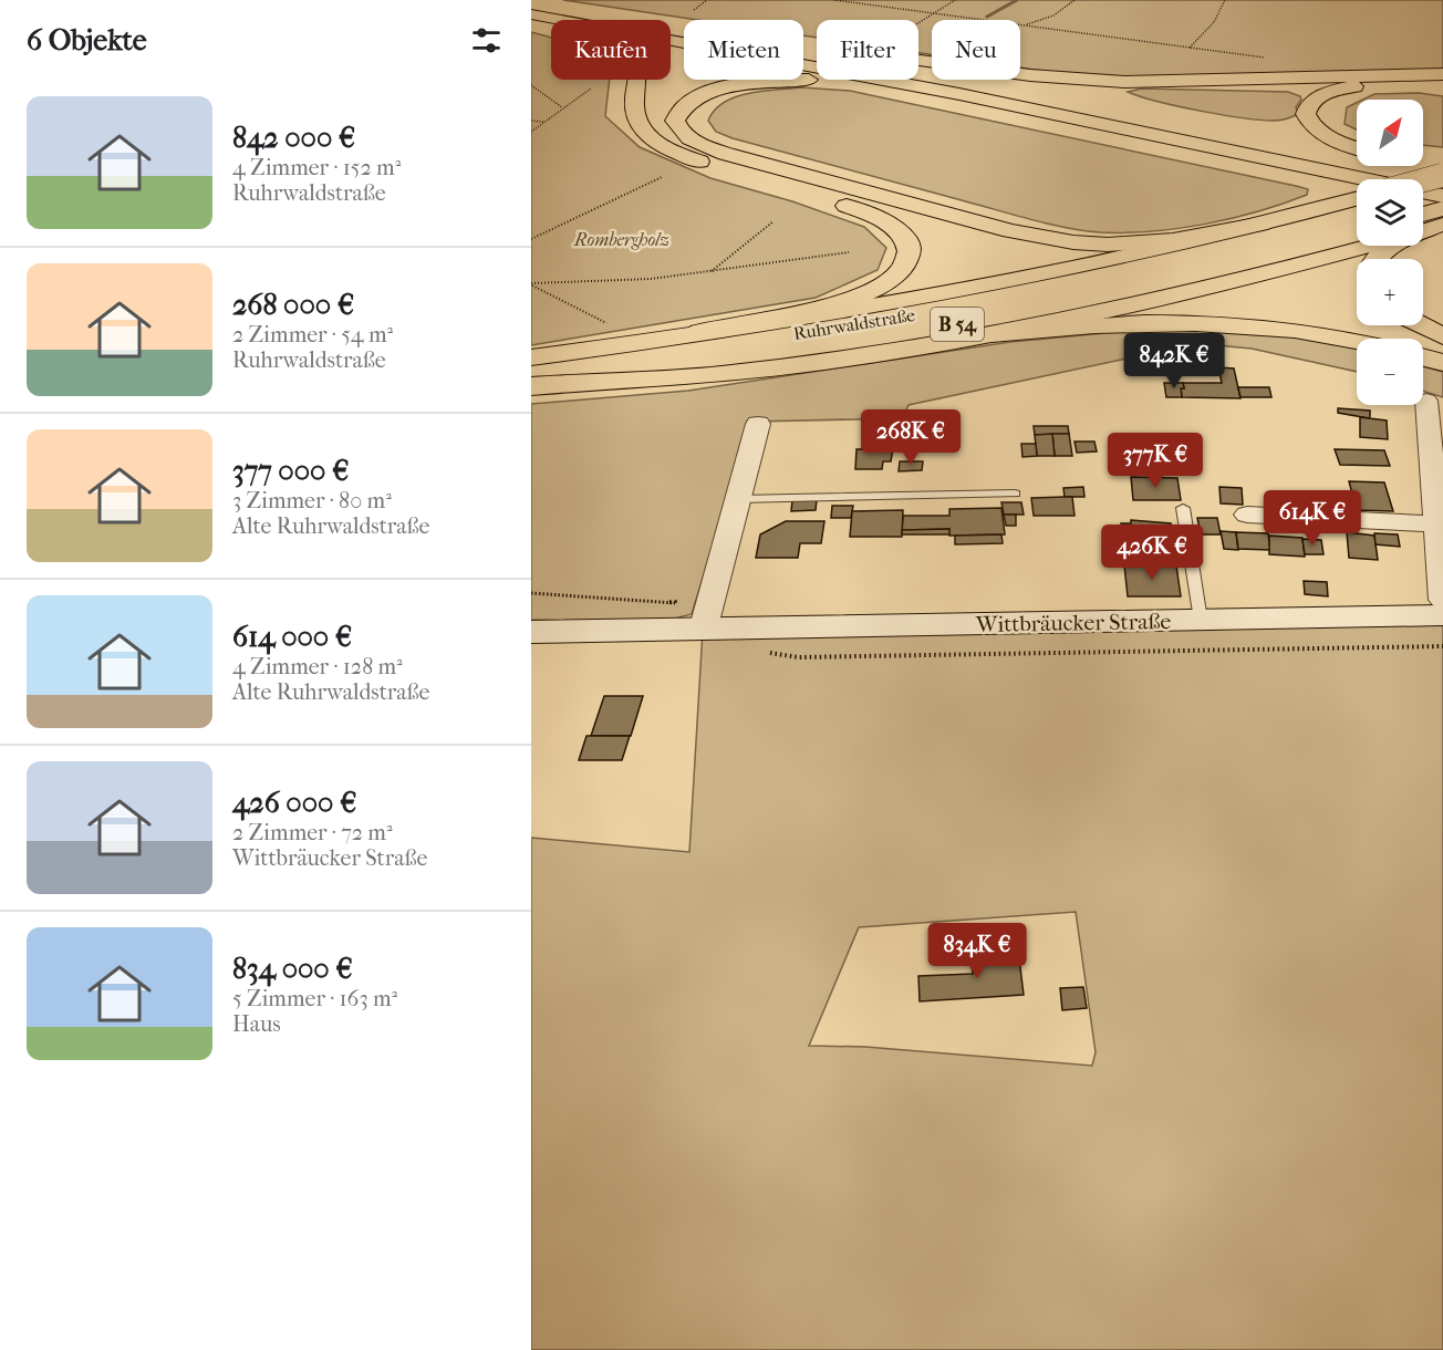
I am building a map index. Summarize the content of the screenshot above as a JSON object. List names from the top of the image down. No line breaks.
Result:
{"streets":{"highway":["Ruhrwaldstraße","B 54"],"main road":["Wittbräucker Straße"]},"crossings":[["Ruhrwaldstraße","B 54"]],"parks":["Rombergholz"],"north":"top right","page":{"heading":"6 Objekte","chip":["Kaufen","Mieten","Filter","Neu"],"list":[{"name":"842 000 €","note":"4 Zimmer · 152 m² · Ruhrwaldstraße"},{"name":"268 000 €","note":"2 Zimmer · 54 m² · Ruhrwaldstraße"},{"name":"377 000 €","note":"3 Zimmer · 80 m² · Alte Ruhrwaldstraße"},{"name":"614 000 €","note":"4 Zimmer · 128 m² · Alte Ruhrwaldstraße"},{"name":"426 000 €","note":"2 Zimmer · 72 m² · Wittbräucker Straße"},{"name":"834 000 €","note":"5 Zimmer · 163 m² · Haus"}],"map_buttons":["+","−"],"price":["842K €","268K €","377K €","614K €","426K €","834K €"]}}
